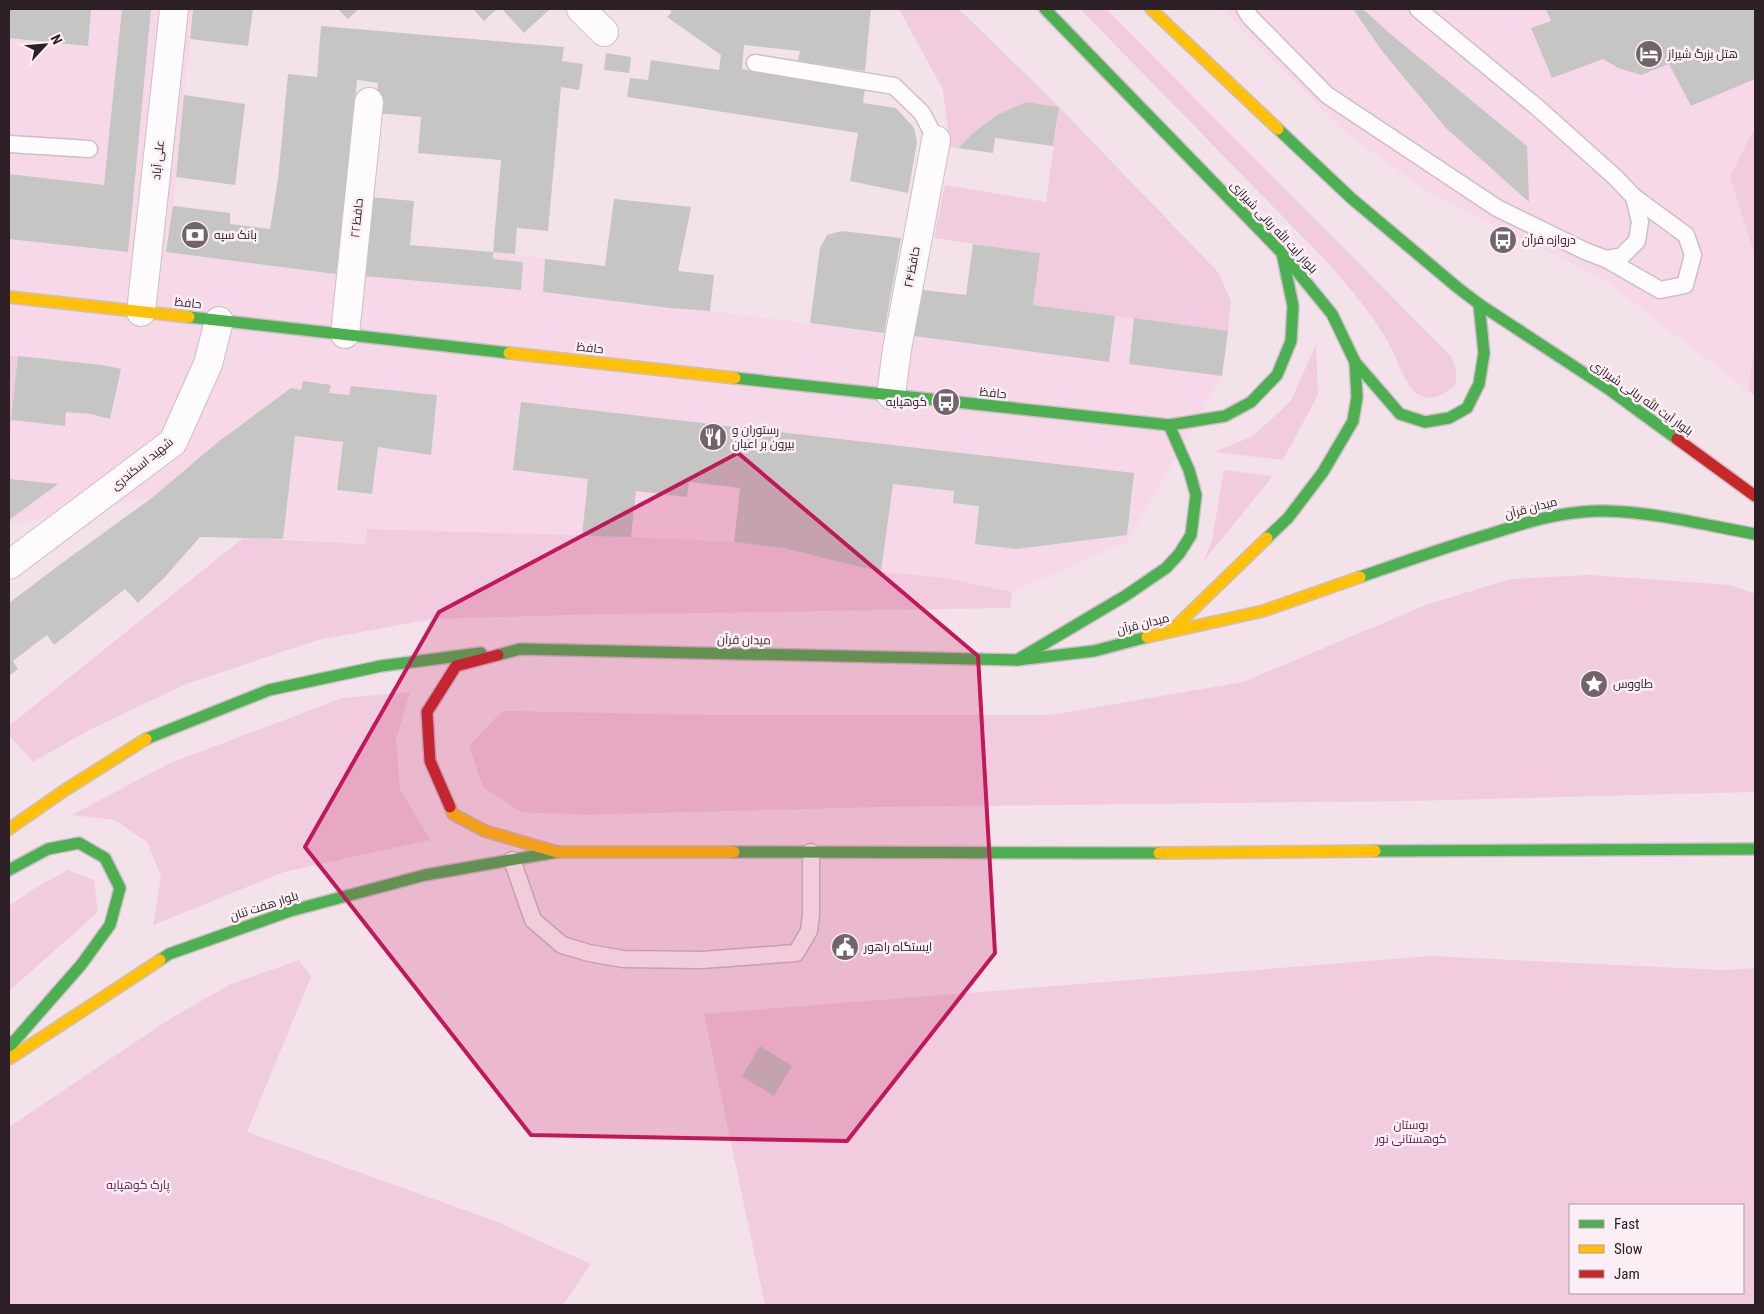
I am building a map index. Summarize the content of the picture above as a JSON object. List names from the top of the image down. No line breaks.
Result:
{"streets":{"main road":["بلوار آیت الله ربانی شیرازی","حافظ","میدان قرآن","بلوار هفت تنان"],"street":["علی آباد","حافظ۲۲","حافظ۲۴","شهید اسکندری"]},"crossings":[["علی آباد","حافظ"],["حافظ۲۲","حافظ"],["بلوار آیت الله ربانی شیرازی","حافظ"],["بلوار آیت الله ربانی شیرازی","میدان قرآن"],["حافظ۲۴","حافظ"],["حافظ","شهید اسکندری"]],"parks":["بوستان کوهستانی نور","پارک کوهپایه"],"places":{"hotel":["هتل بزرگ شیراز"],"bank":["بانک سپه"],"bus stop":["دروازه قرآن","کوهپایه"],"restaurant":["رستوران و بیرون بر اعيان"],"place":["طاووس"],"public building":["ایستگاه راهور"]},"legend":["Fast","Slow","Jam"],"north":"top right"}
